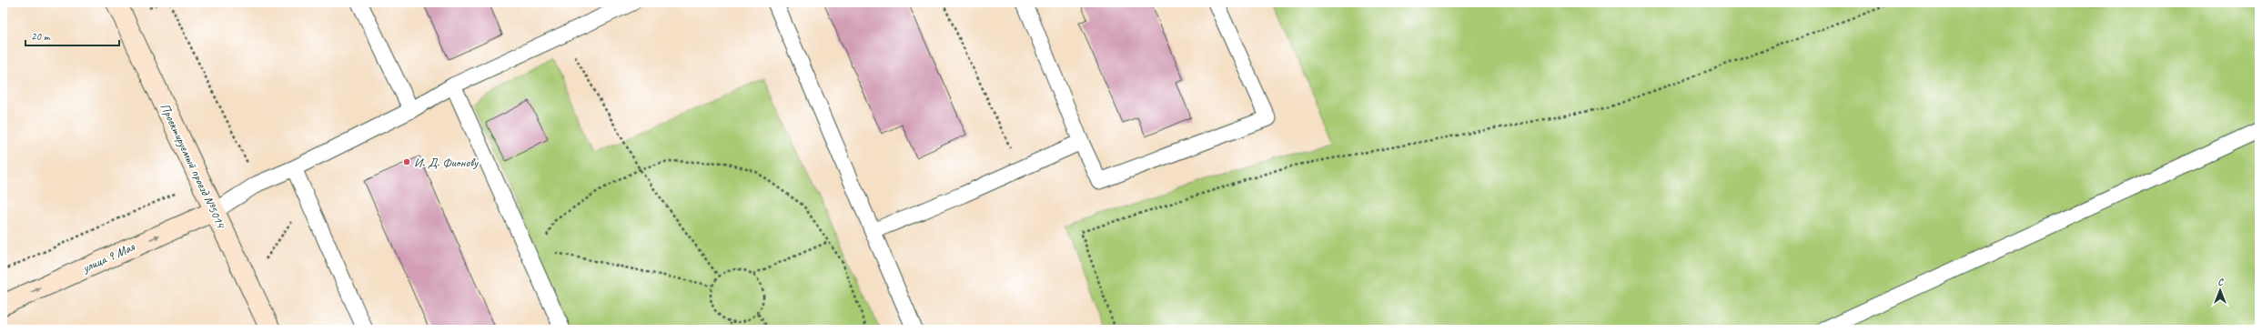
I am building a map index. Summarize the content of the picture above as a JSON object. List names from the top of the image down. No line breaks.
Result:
{"streets":{"street":["Проектируемый проезд №5014","улица 9 Мая"]},"crossings":[["Проектируемый проезд №5014","улица 9 Мая"]],"one_way":["улица 9 Мая"],"places":["И. Д. Фионову"],"scale_bar":"20 m","north":"top"}
